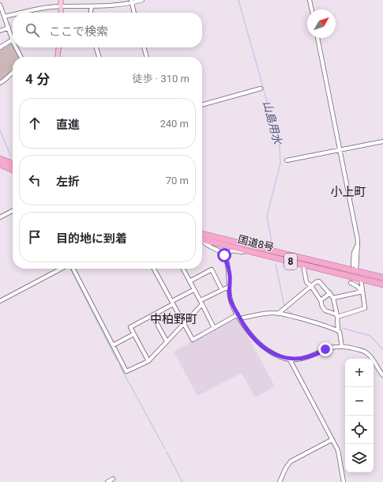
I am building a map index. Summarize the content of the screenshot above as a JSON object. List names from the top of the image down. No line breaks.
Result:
{"streets":{"highway":["国道8号","8"]},"districts":["小上町","中柏野町"],"water":["山島用水"],"north":"top right","page":{"search":"ここで検索","heading":["4 分","徒歩 · 310 m"],"list":[["直進","240 m"],["左折","70 m"],"目的地に到着"],"map_buttons":["+","−"]}}
